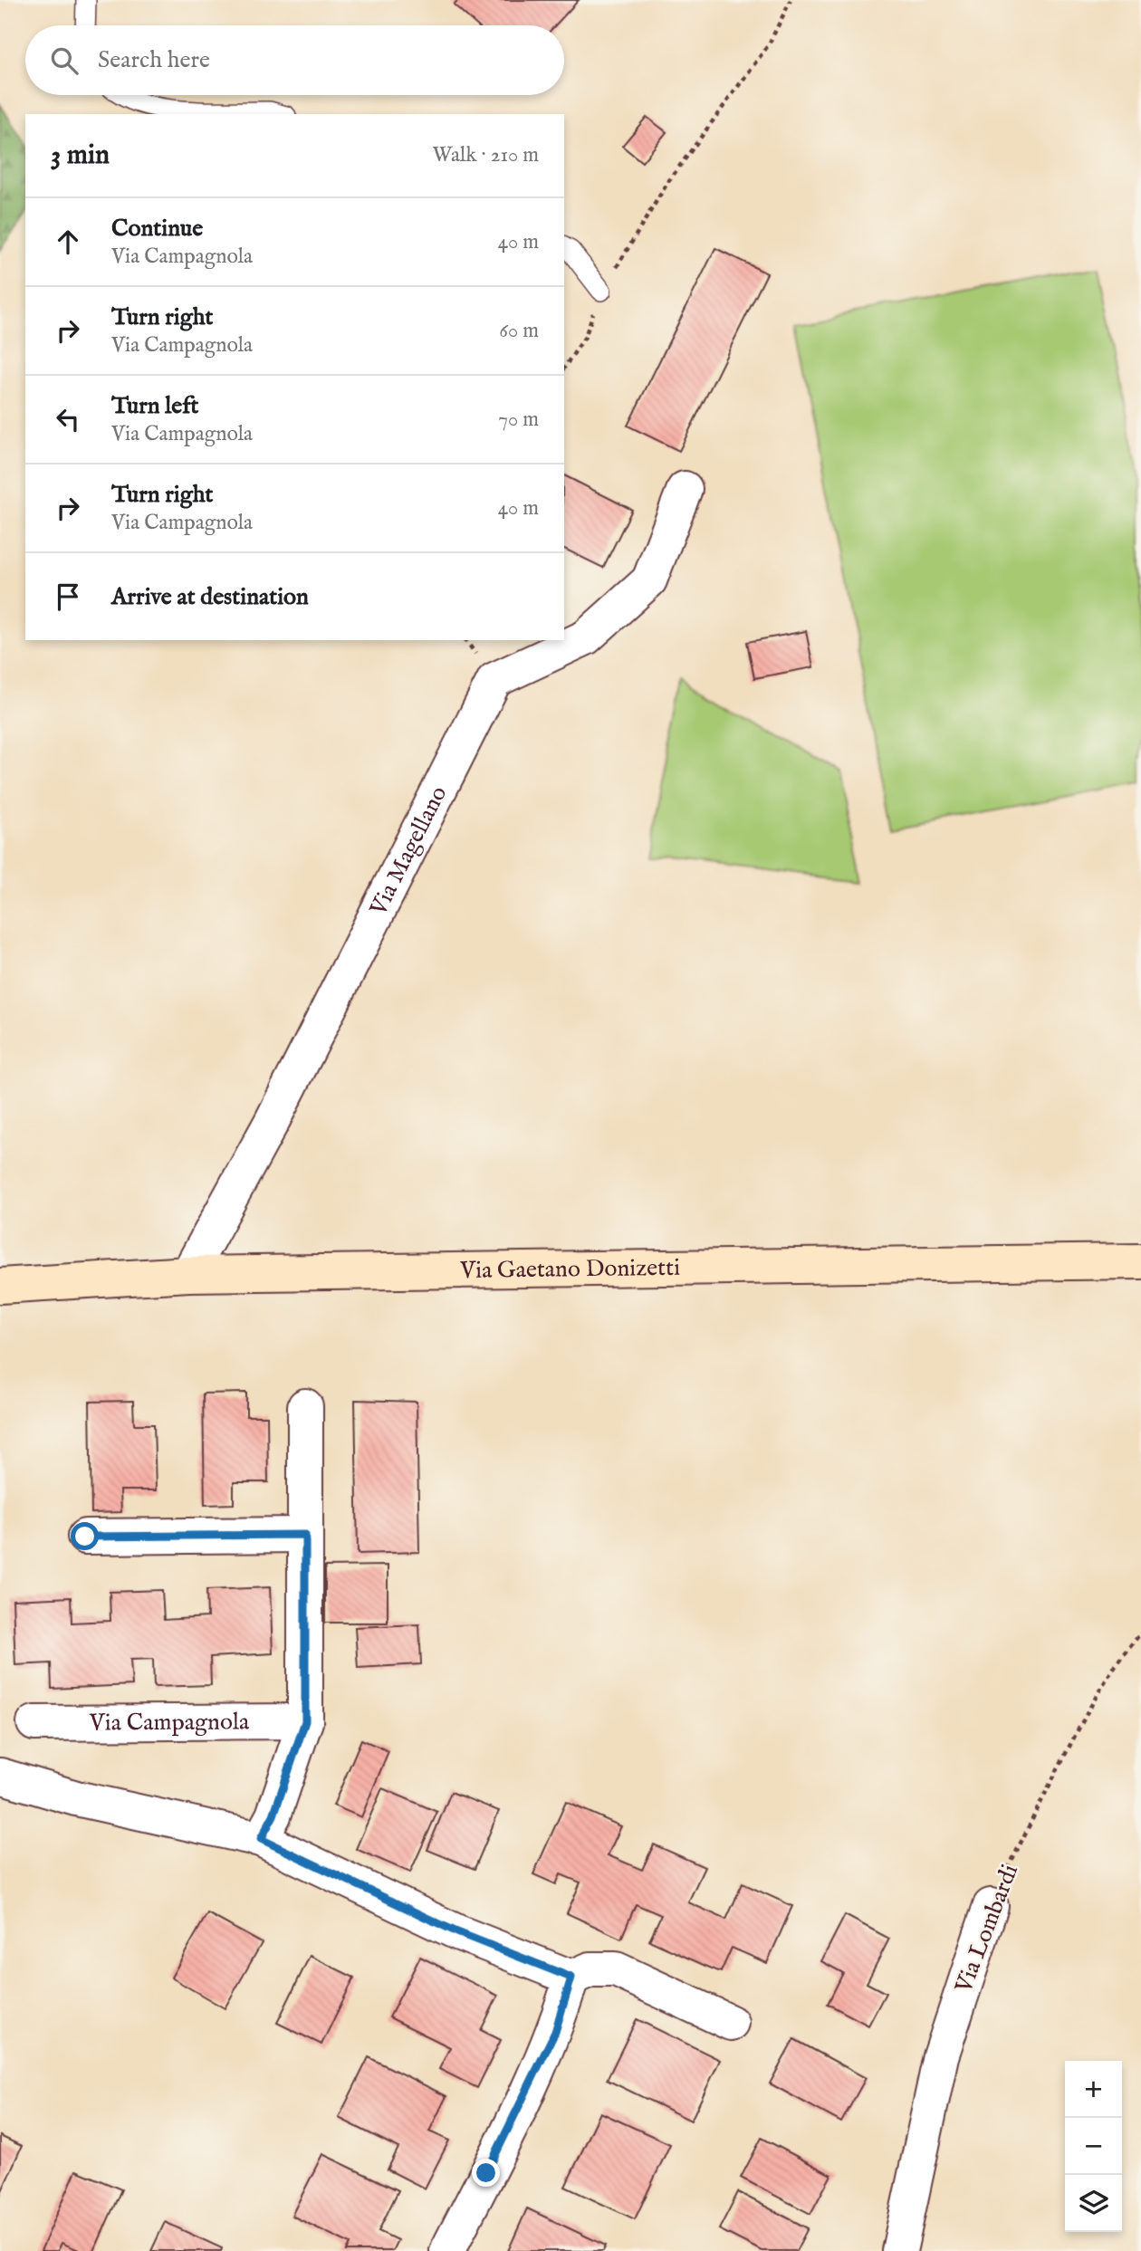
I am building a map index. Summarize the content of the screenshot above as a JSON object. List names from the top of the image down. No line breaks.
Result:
{"streets":{"street":["Via Magellano","Via Gaetano Donizetti","Via Campagnola","Via Lombardi"]},"crossings":[["Via Magellano","Via Gaetano Donizetti"]],"page":{"search":"Search here","heading":["3 min","Walk · 210 m"],"list":[["Continue","Via Campagnola","40 m"],["Turn right","Via Campagnola","60 m"],["Turn left","Via Campagnola","70 m"],["Turn right","Via Campagnola","40 m"],"Arrive at destination"],"map_buttons":["+","−"]}}
